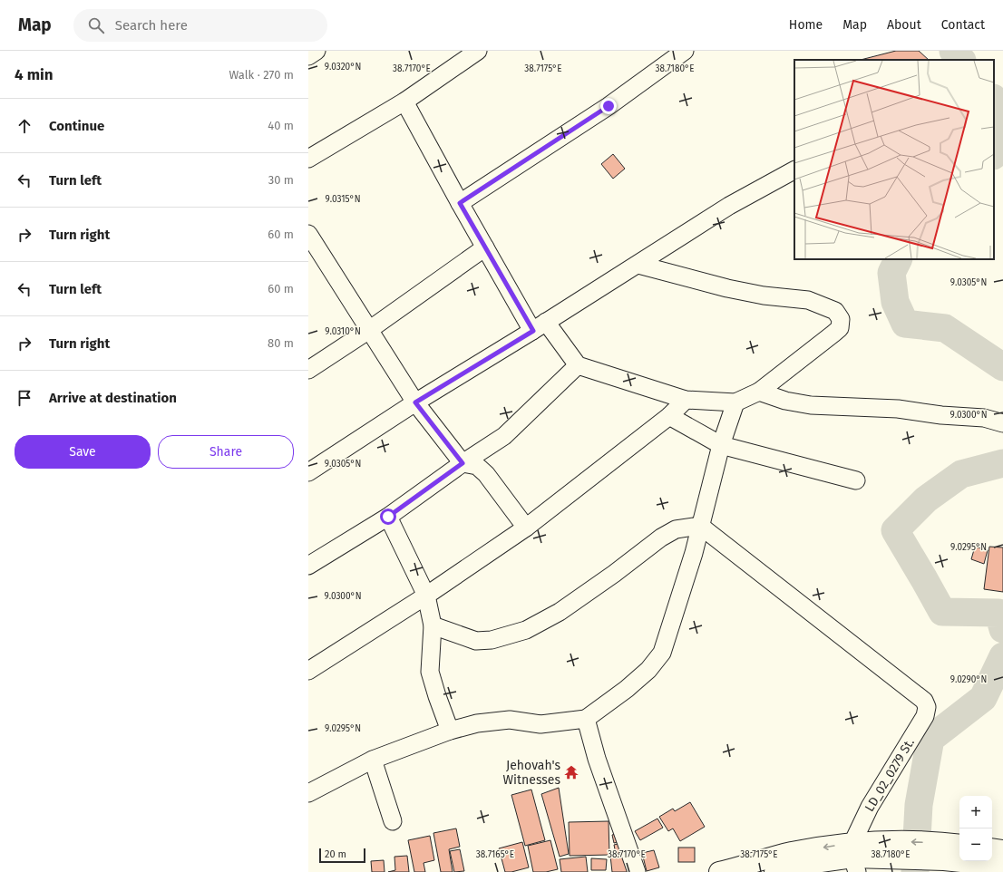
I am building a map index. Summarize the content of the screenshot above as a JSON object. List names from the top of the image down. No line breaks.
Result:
{"streets":{"street":["LD_02_0279 St."]},"places":{"temple":["Jehovah's Witnesses"]},"scale_bar":"20 m","page":{"header":"Map","search":"Search here","nav":["Home","Map","About","Contact"],"heading":["4 min","Walk · 270 m"],"list":[["Continue","40 m"],["Turn left","30 m"],["Turn right","60 m"],["Turn left","60 m"],["Turn right","80 m"],"Arrive at destination"],"buttons":["Save","Share"],"map_buttons":["+","−"],"scale":"20 m"},"coordinates":["9.0320°N","38.7170°E","38.7175°E","38.7180°E","9.0315°N","9.0305°N","9.0310°N","9.0300°N","9.0295°N","9.0290°N","38.7165°E"]}
